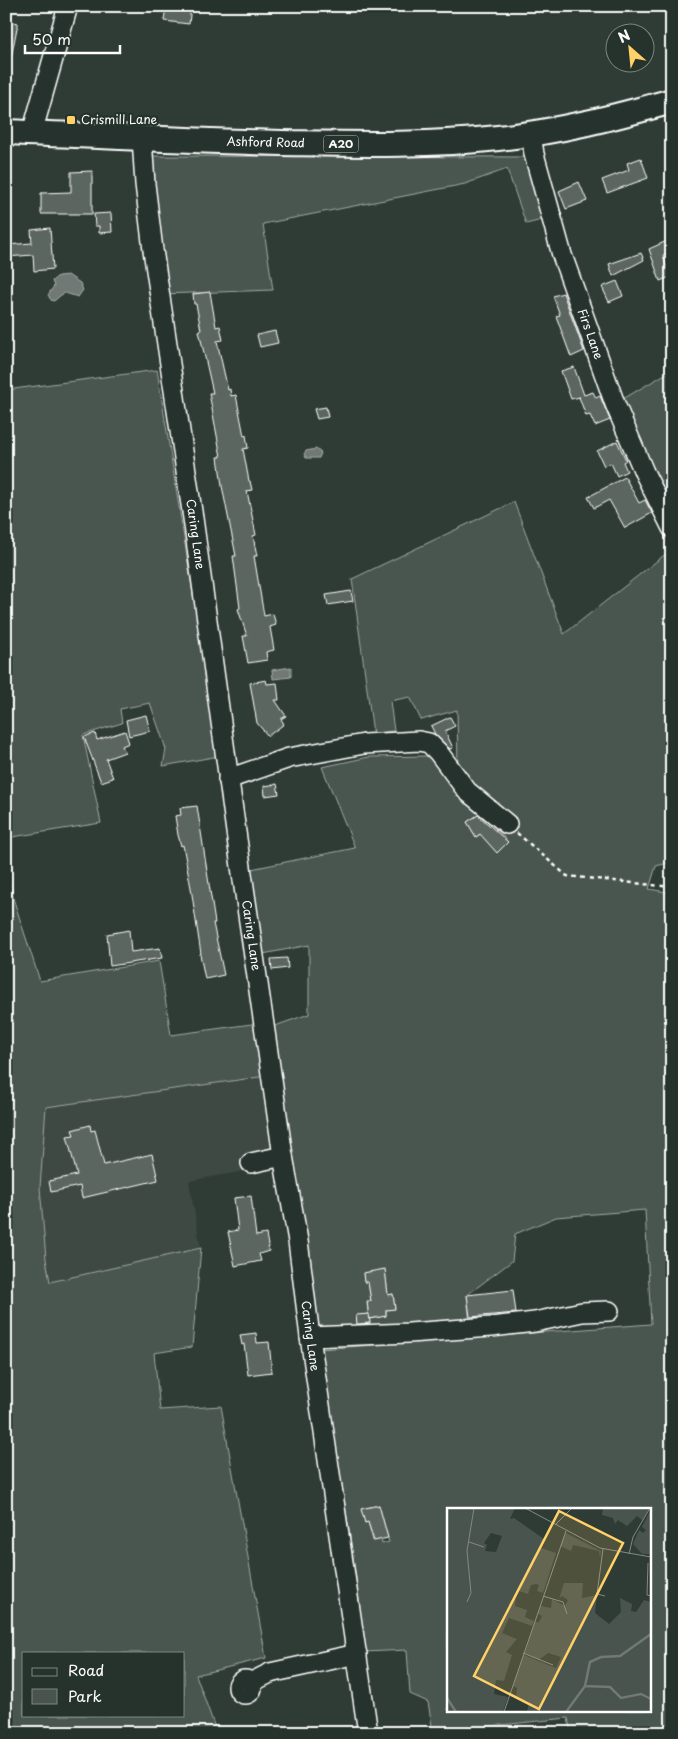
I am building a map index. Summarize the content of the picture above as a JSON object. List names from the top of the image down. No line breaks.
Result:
{"streets":{"main road":["Ashford Road","A20"],"street":["Firs Lane","Caring Lane"]},"crossings":[["Ashford Road","Firs Lane"],["Ashford Road","Caring Lane"]],"places":{"transit":["Crismill Lane"]},"legend":["Road","Park"],"scale_bar":"50 m","north":"top left"}
